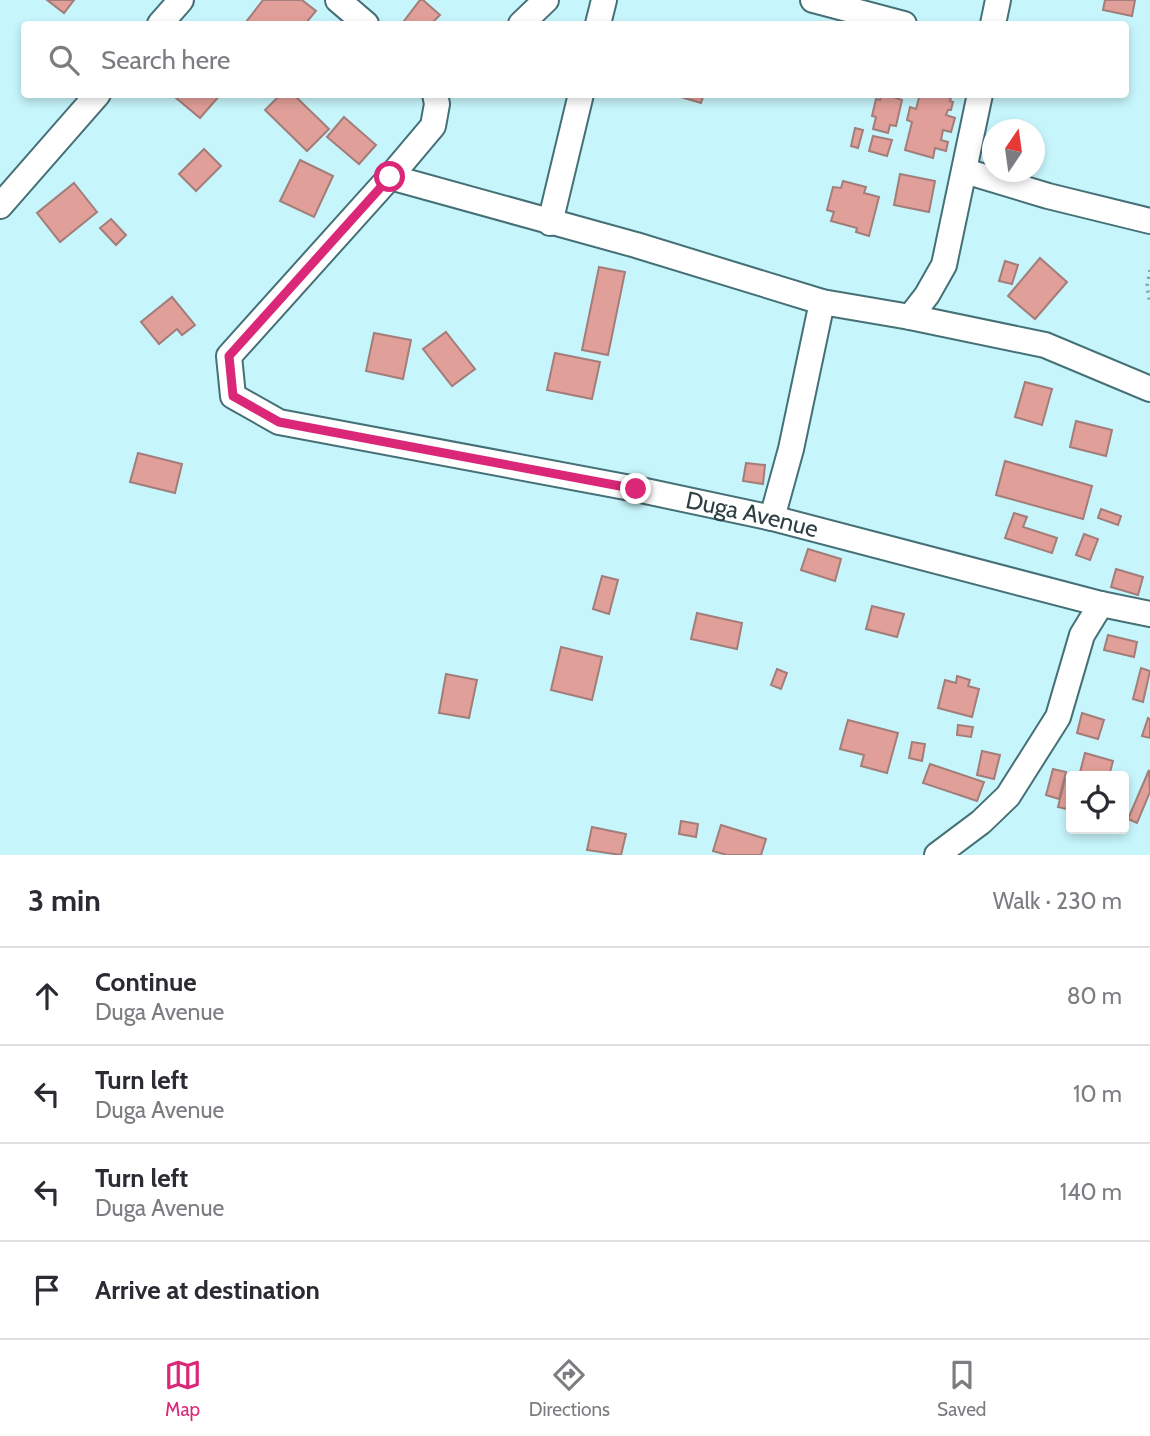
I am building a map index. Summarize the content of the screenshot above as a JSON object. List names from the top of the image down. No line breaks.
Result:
{"streets":{"street":["Duga Avenue"]},"north":"top","page":{"search":"Search here","heading":["3 min","Walk · 230 m"],"list":[["Continue","Duga Avenue","80 m"],["Turn left","Duga Avenue","10 m"],["Turn left","Duga Avenue","140 m"],"Arrive at destination"],"nav":["Map","Directions","Saved"]}}
